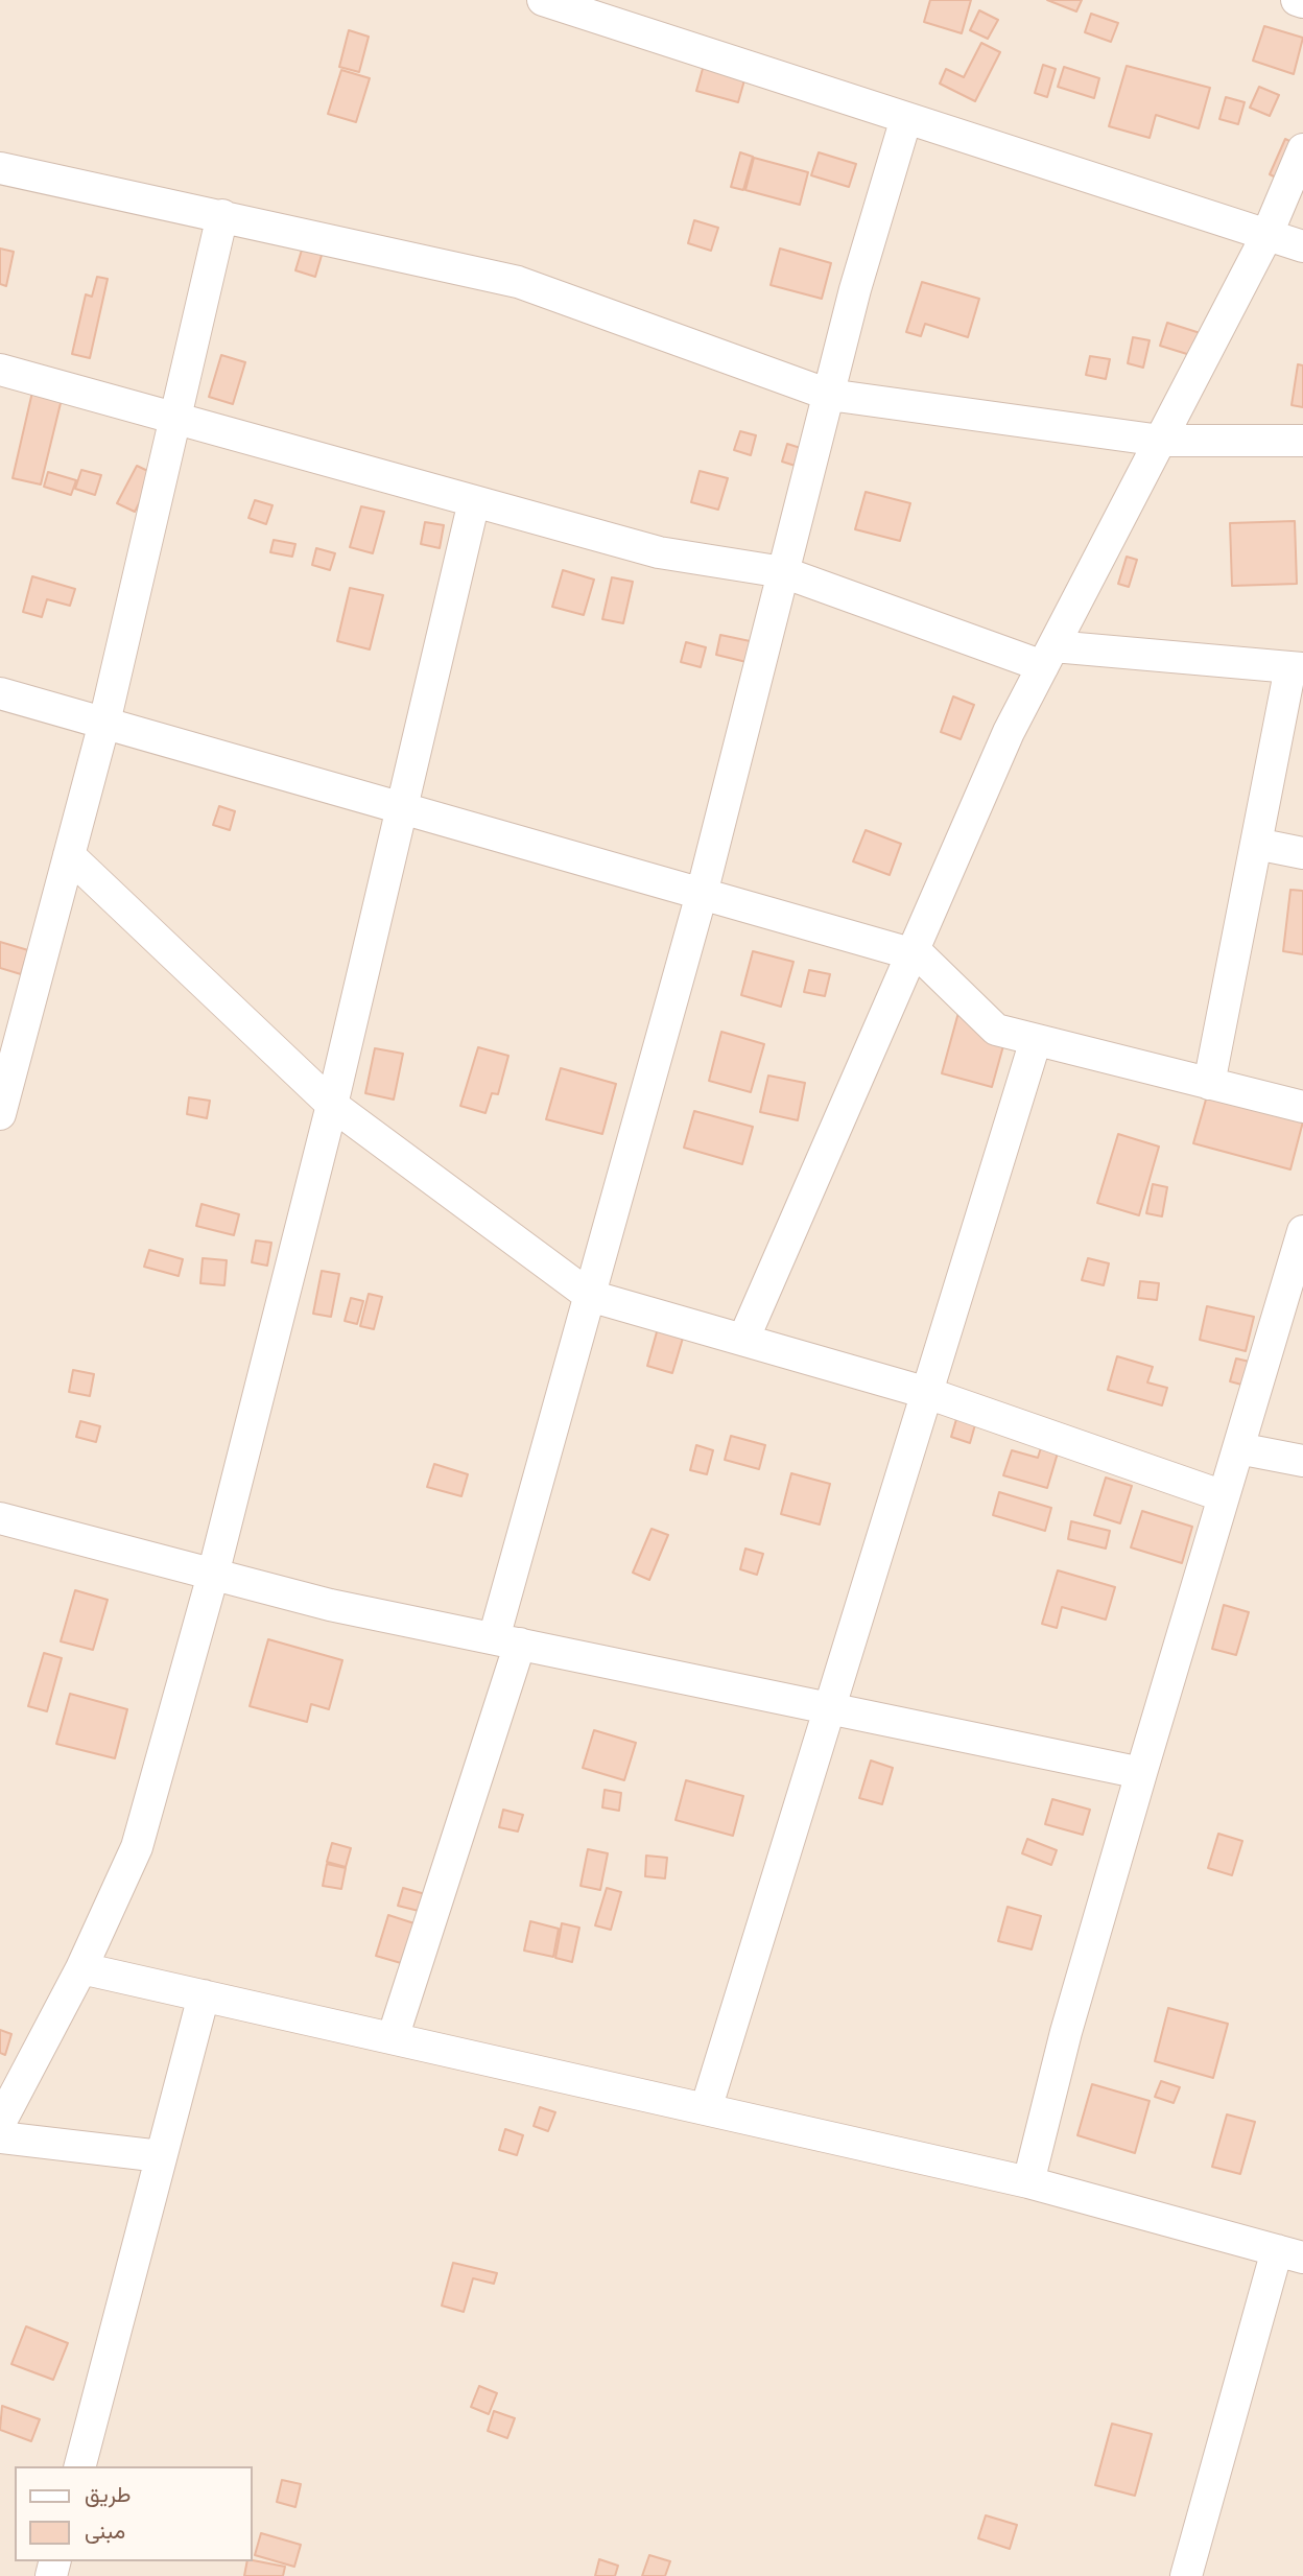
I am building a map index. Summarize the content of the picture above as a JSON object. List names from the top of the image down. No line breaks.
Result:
{"legend":["طريق","مبنى"]}
